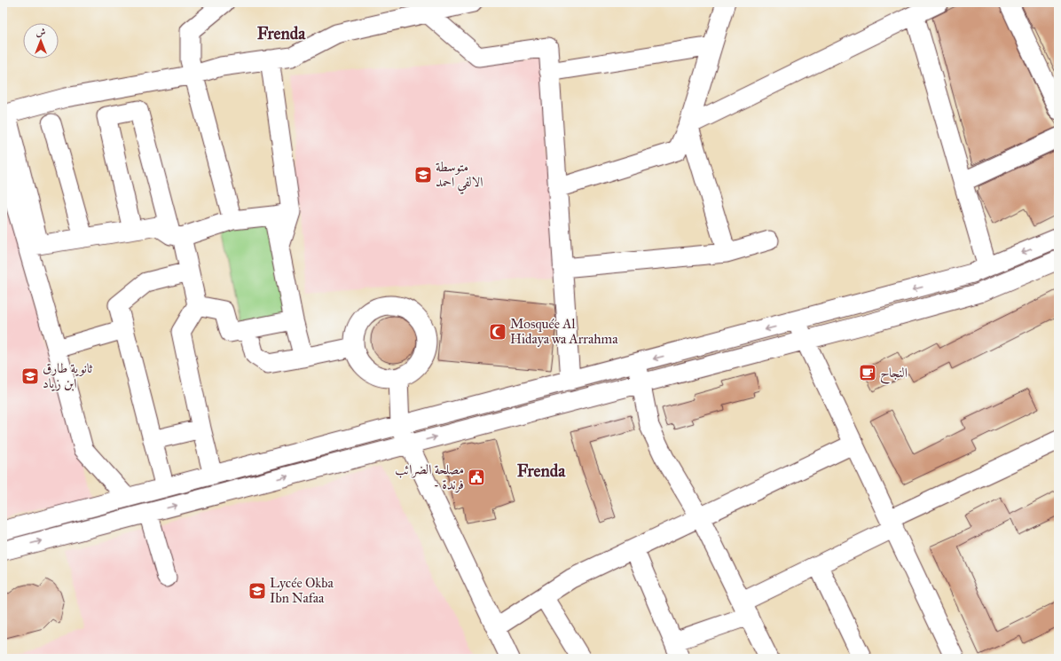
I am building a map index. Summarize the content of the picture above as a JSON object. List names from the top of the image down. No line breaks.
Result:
{"districts":["Frenda","Frenda"],"places":{"school or university":["متوسطة الالفي احمد","ثانوية طارق ابن زياد","Lycée Okba Ibn Nafaa"],"mosque":["Mosquée Al Hidaya wa Arrahma"],"cafe":["النجاح"],"public building":["مصلحة الضرائب - فرندة"]},"north":"top"}
